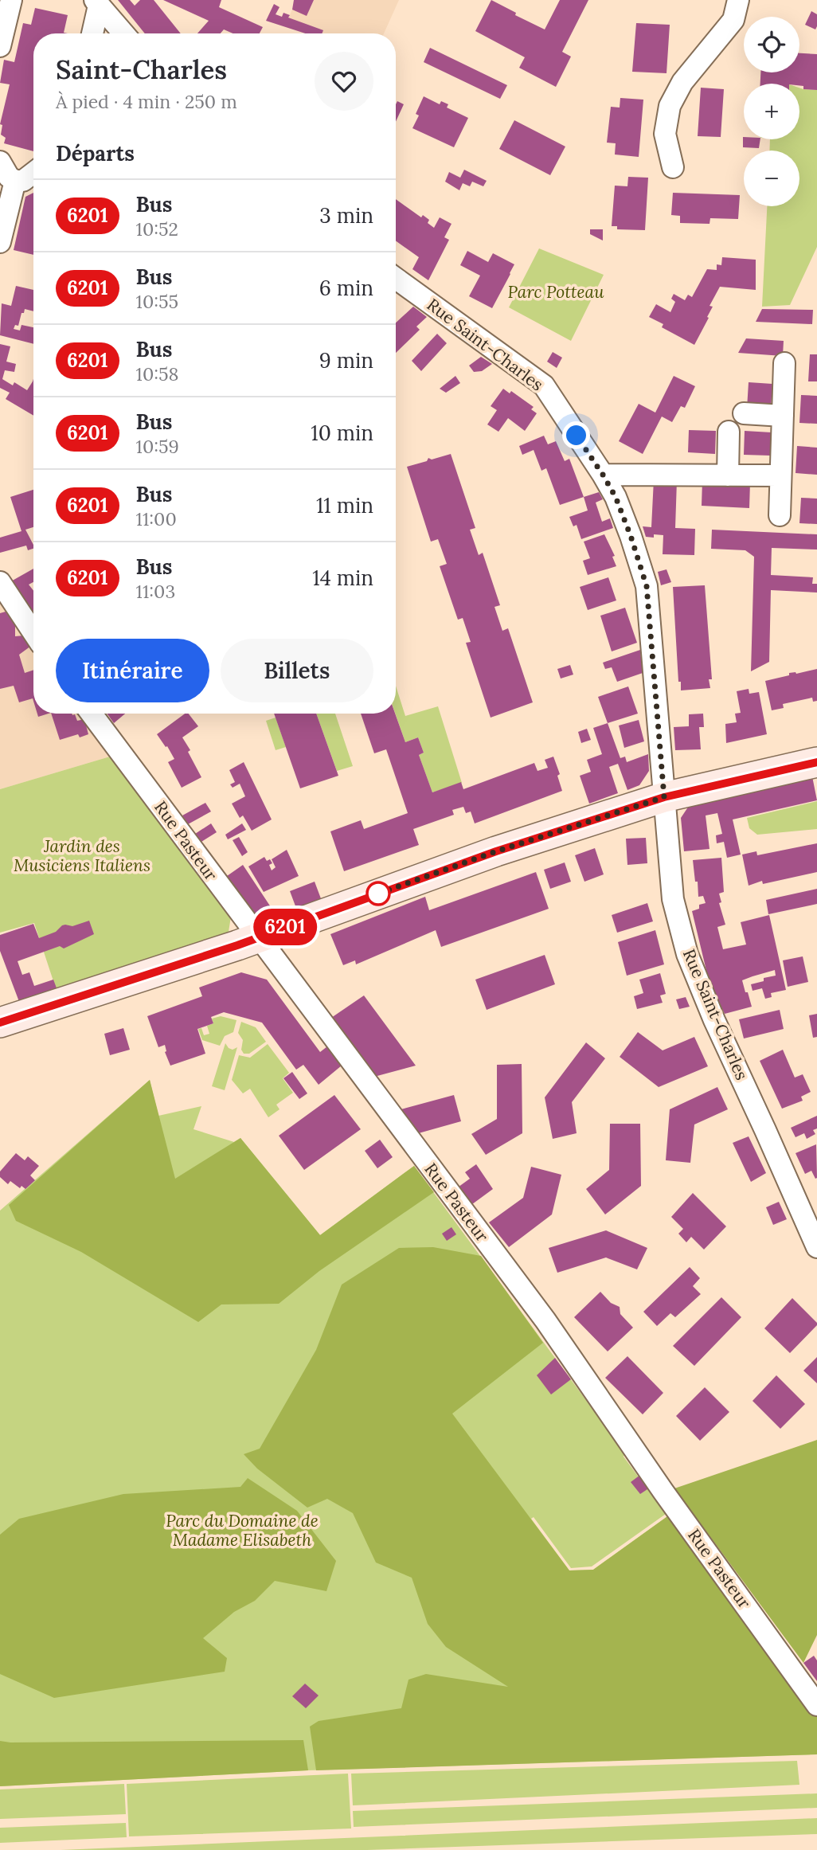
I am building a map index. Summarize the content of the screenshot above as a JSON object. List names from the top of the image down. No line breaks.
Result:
{"streets":{"street":["Rue Saint-Charles","Rue Pasteur"]},"parks":["Parc Potteau","Jardin des Musiciens Italiens","Parc du Domaine de Madame Elisabeth"],"lines":["bus line 6201"],"page":{"on_map":"6201","map_buttons":["+","−"],"heading":[["Saint-Charles","À pied · 4 min · 250 m"],"Départs"],"list":[{"mark":"6201","name":"Bus","note":"10:52","value":"3 min"},{"mark":"6201","name":"Bus","note":"10:55","value":"6 min"},{"mark":"6201","name":"Bus","note":"10:58","value":"9 min"},{"mark":"6201","name":"Bus","note":"10:59","value":"10 min"},{"mark":"6201","name":"Bus","note":"11:00","value":"11 min"},{"mark":"6201","name":"Bus","note":"11:03","value":"14 min"}],"buttons":["Itinéraire","Billets"]}}
